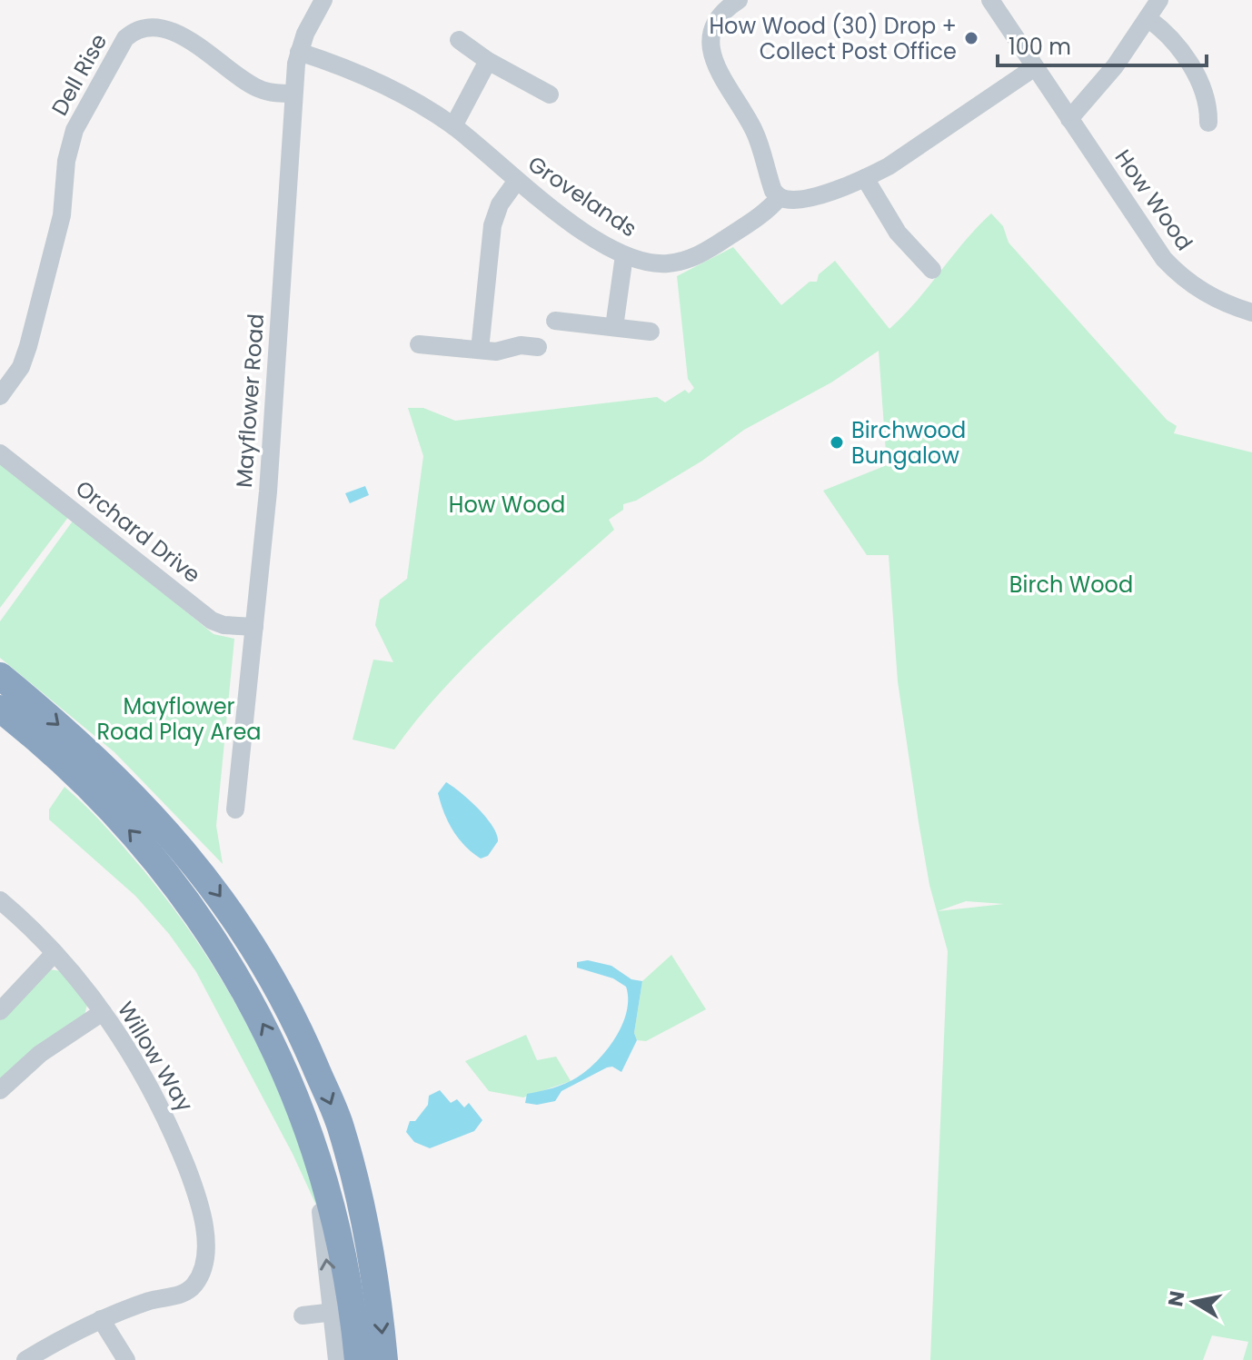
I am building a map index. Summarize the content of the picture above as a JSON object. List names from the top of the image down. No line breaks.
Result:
{"streets":{"street":["Dell Rise","Grovelands","How Wood","Mayflower Road","Orchard Drive","Willow Way"]},"crossings":[["Dell Rise","Mayflower Road"],["Grovelands","Mayflower Road"],["Mayflower Road","Orchard Drive"]],"parks":["How Wood","Birch Wood","Mayflower Road Play Area"],"places":["How Wood (30) Drop + Collect Post Office","Birchwood Bungalow"],"scale_bar":"100 m","north":"left"}
